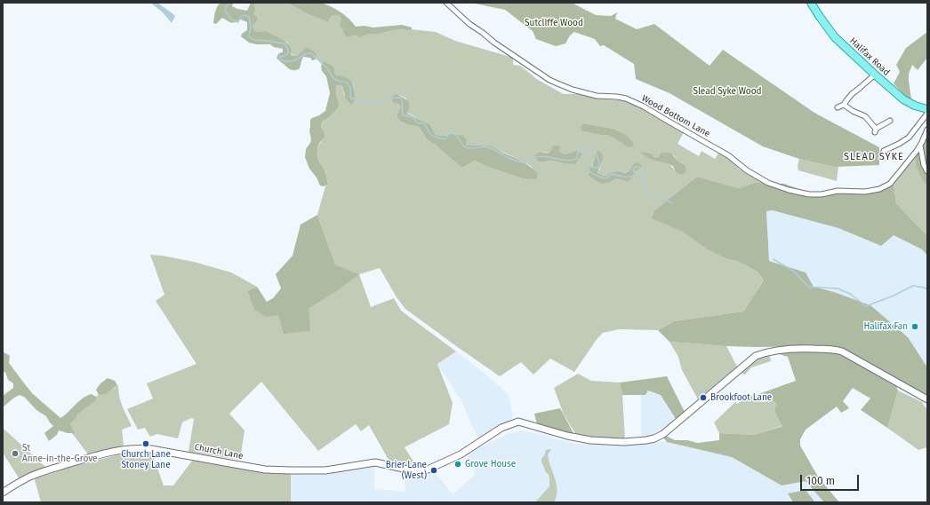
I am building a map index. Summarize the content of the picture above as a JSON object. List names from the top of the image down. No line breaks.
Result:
{"streets":{"main road":["Halifax Road"],"street":["Wood Bottom Lane","Church Lane"]},"districts":["SLEAD SYKE"],"parks":["Sutcliffe Wood","Slead Syke Wood"],"places":["Halifax Fan","Brookfoot Lane","Church Lane Stoney Lane","St Anne-in-the-Grove","Grove House","Brier Lane (West)"],"scale_bar":"100 m"}
